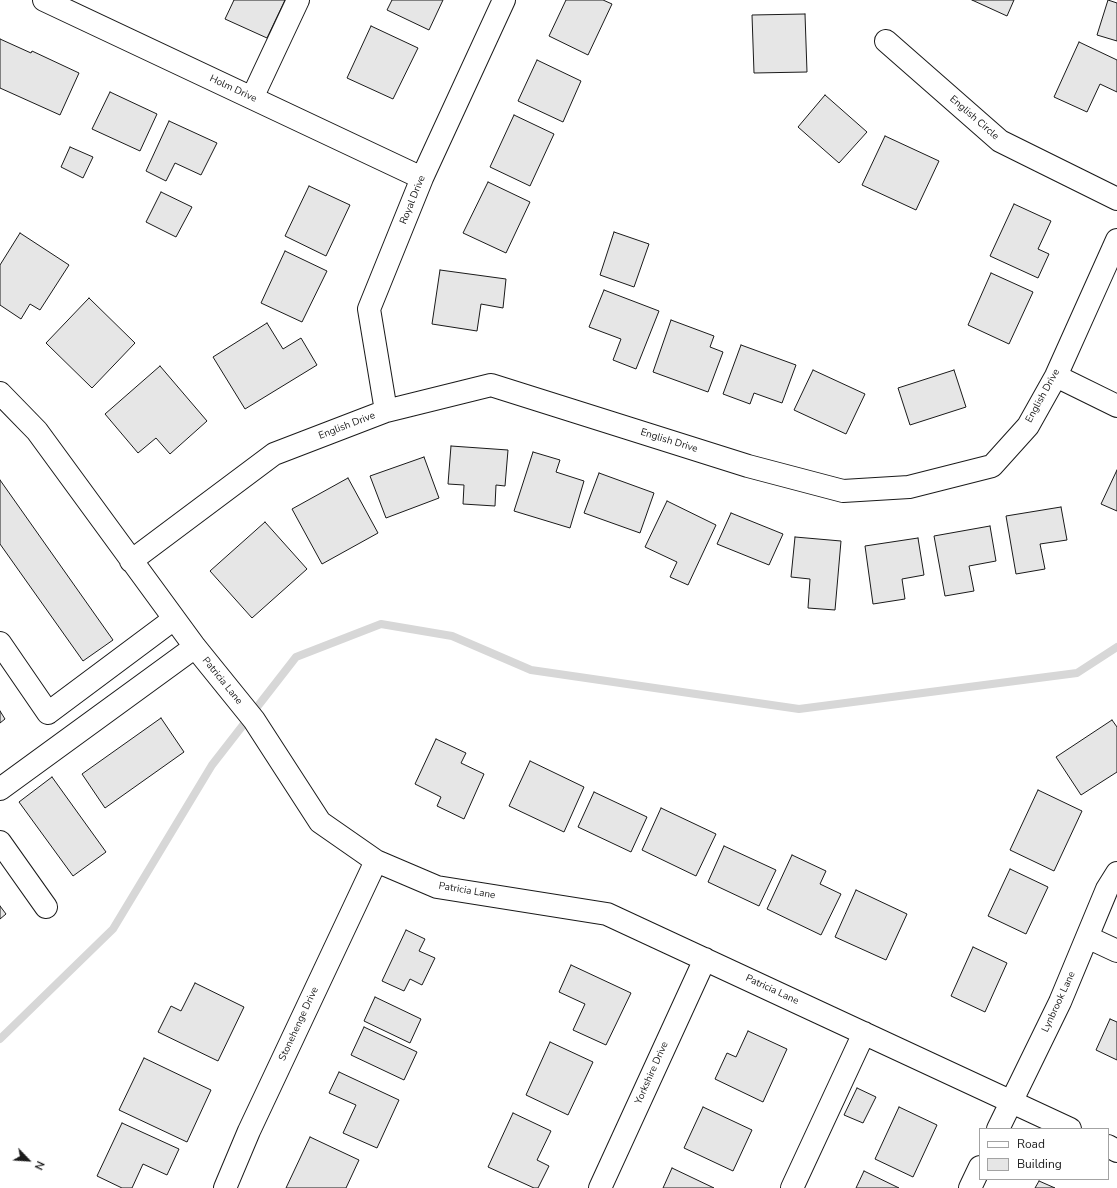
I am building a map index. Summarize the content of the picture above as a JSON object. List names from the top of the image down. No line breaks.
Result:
{"streets":{"street":["Holm Drive","English Circle","Royal Drive","English Drive","Patricia Lane","Lynbrook Lane","Stonehenge Drive","Yorkshire Drive"]},"crossings":[["Holm Drive","Royal Drive"],["Royal Drive","English Drive"],["English Drive","Patricia Lane"],["Patricia Lane","Lynbrook Lane"],["Patricia Lane","Stonehenge Drive"],["Patricia Lane","Yorkshire Drive"]],"legend":["Road","Building"],"north":"bottom right"}
